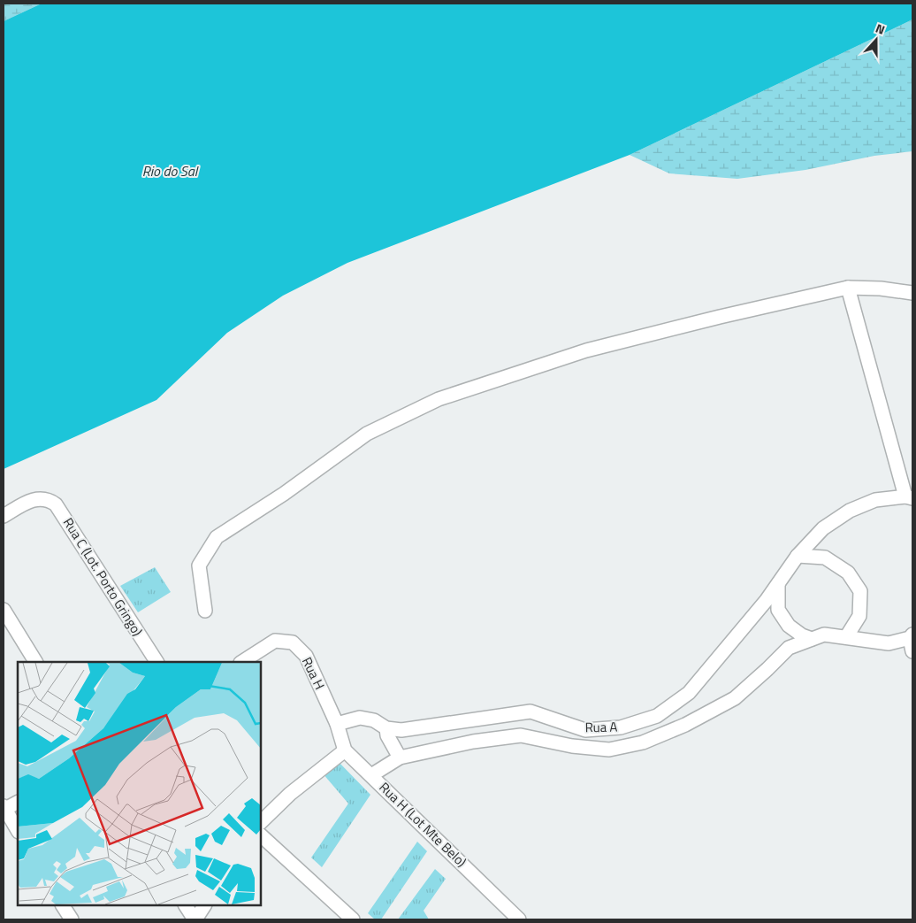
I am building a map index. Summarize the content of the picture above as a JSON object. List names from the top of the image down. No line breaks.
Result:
{"streets":{"street":["Rua C (Lot. Porto Gringo)","Rua H","Rua A","Rua H (Lot Mte Belo)"]},"crossings":[["Rua H","Rua A"],["Rua A","Rua H (Lot Mte Belo)"]],"water":["Rio do Sal"],"north":"top"}
